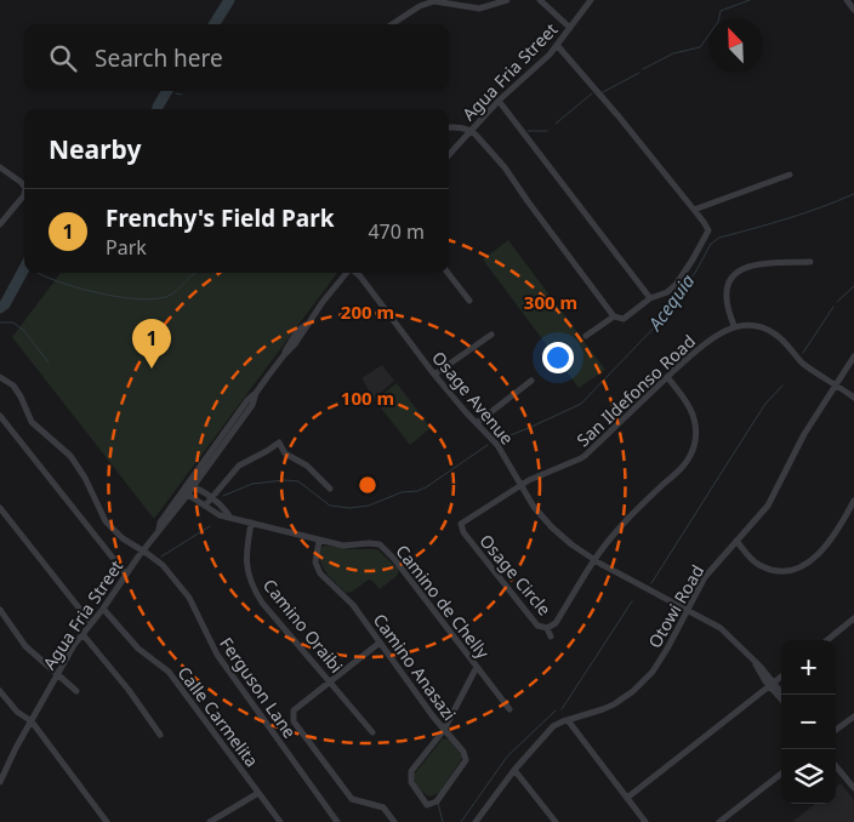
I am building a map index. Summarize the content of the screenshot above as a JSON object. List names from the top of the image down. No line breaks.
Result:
{"streets":{"street":["Agua Fria Street","San Ildefonso Road","Osage Avenue","Osage Circle","Camino de Chelly","Otowi Road","Camino Oraibi","Camino Anasazi","Ferguson Lane","Calle Carmelita"]},"crossings":[["Agua Fria Street","Camino de Chelly"],["Agua Fria Street","Ferguson Lane"],["Agua Fria Street","Calle Carmelita"],["San Ildefonso Road","Osage Avenue"],["San Ildefonso Road","Osage Circle"],["Osage Avenue","Osage Circle"],["Osage Avenue","Otowi Road"],["Camino de Chelly","Camino Oraibi"],["Camino de Chelly","Camino Anasazi"]],"water":["Acequia"],"north":"top left","page":{"search":"Search here","heading":"Nearby","list":[{"mark":"1","name":"Frenchy's Field Park","note":"Park","value":"470 m"}],"pins":"1","map_buttons":["+","−"]},"rings":["300 m","200 m","100 m"]}
